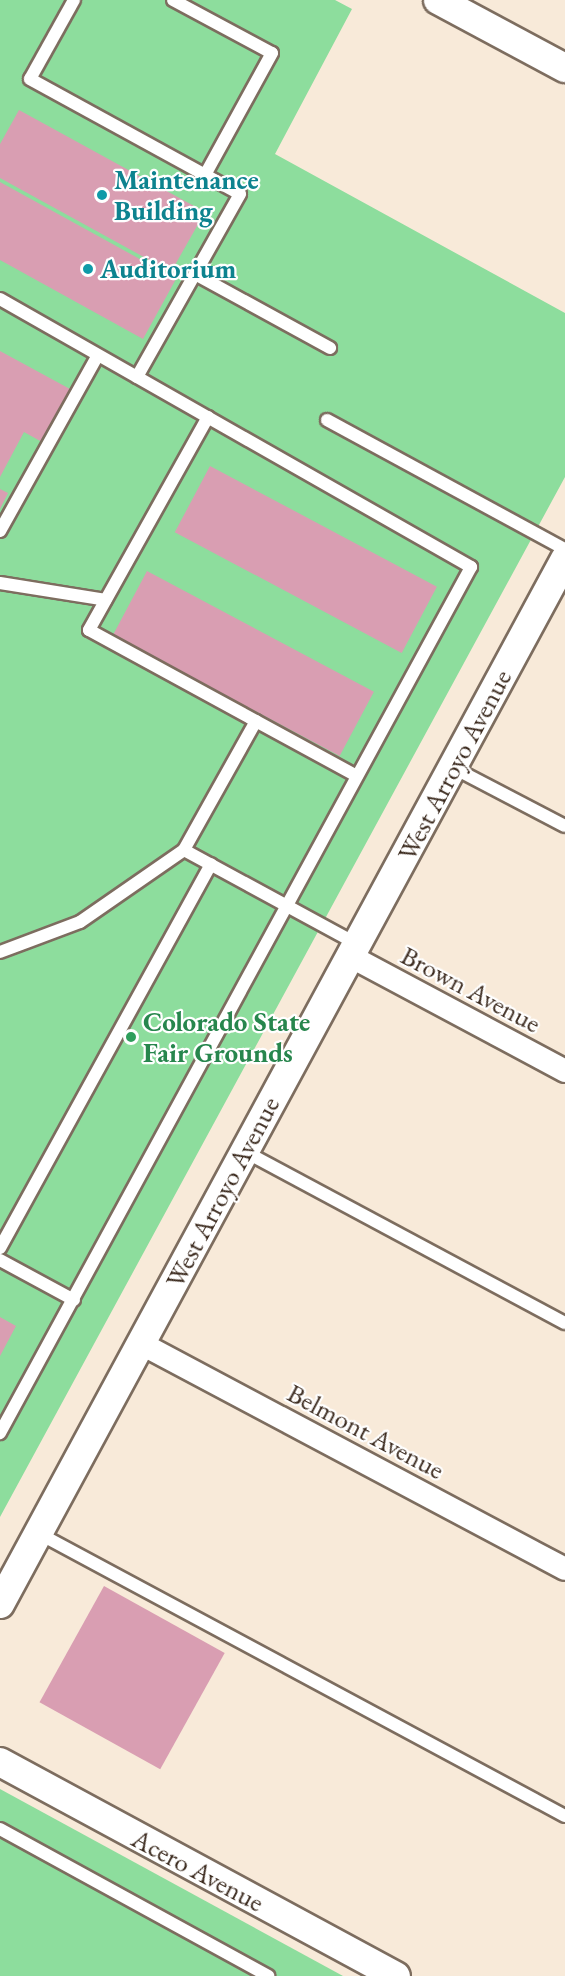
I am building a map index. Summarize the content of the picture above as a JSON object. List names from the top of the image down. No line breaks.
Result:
{"streets":{"street":["West Arroyo Avenue","Brown Avenue","Belmont Avenue","Acero Avenue"]},"crossings":[["West Arroyo Avenue","Brown Avenue"],["West Arroyo Avenue","Belmont Avenue"]],"places":["Maintenance Building","Auditorium","Colorado State Fair Grounds"]}
